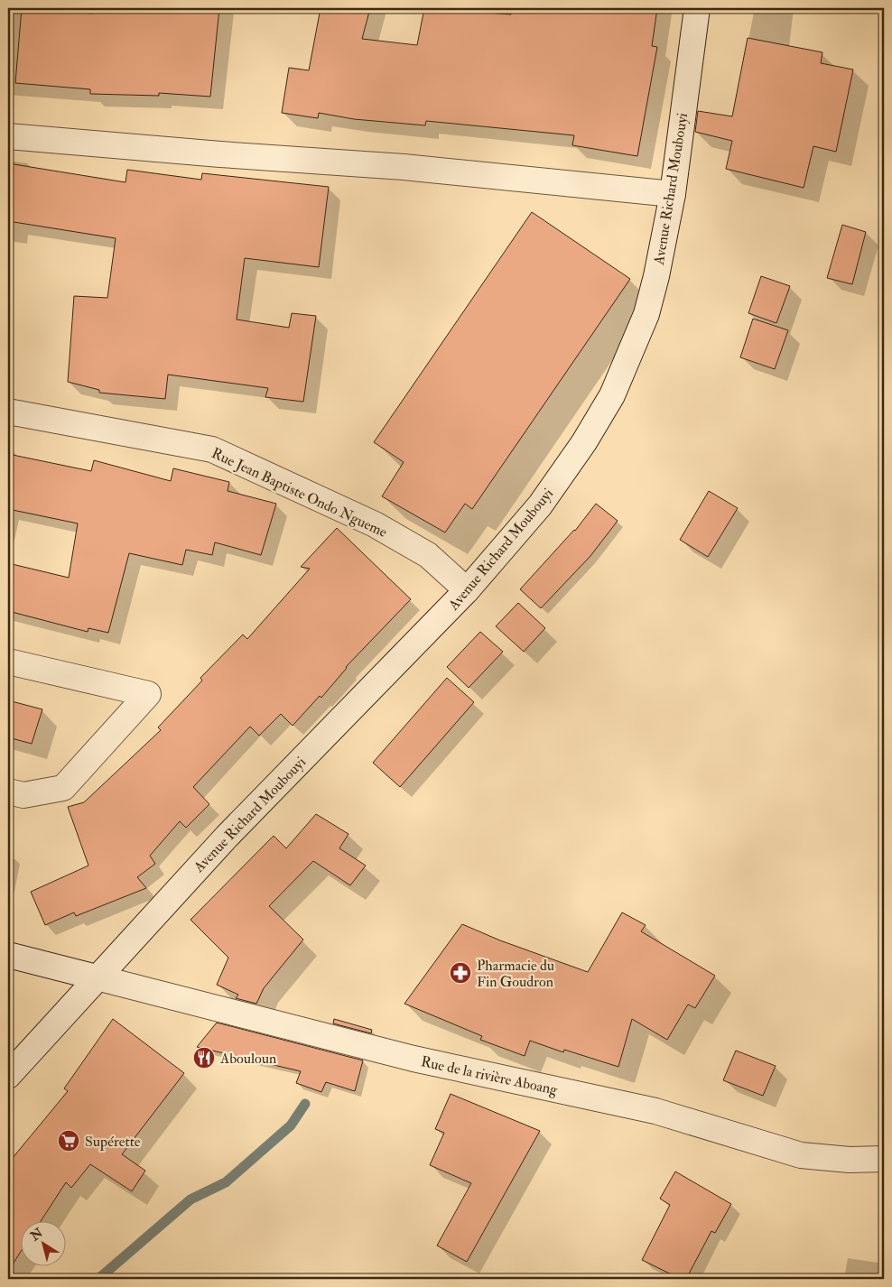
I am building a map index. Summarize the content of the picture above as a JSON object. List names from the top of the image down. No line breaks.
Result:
{"streets":{"street":["Avenue Richard Moubouyi","Rue Jean Baptiste Ondo Ngueme","Rue de la rivière Aboang"]},"crossings":[["Avenue Richard Moubouyi","Rue Jean Baptiste Ondo Ngueme"],["Avenue Richard Moubouyi","Rue de la rivière Aboang"]],"places":{"pharmacy":["Pharmacie du Fin Goudron"],"restaurant":["Abouloun"],"supermarket":["Supérette"]},"north":"top left"}
